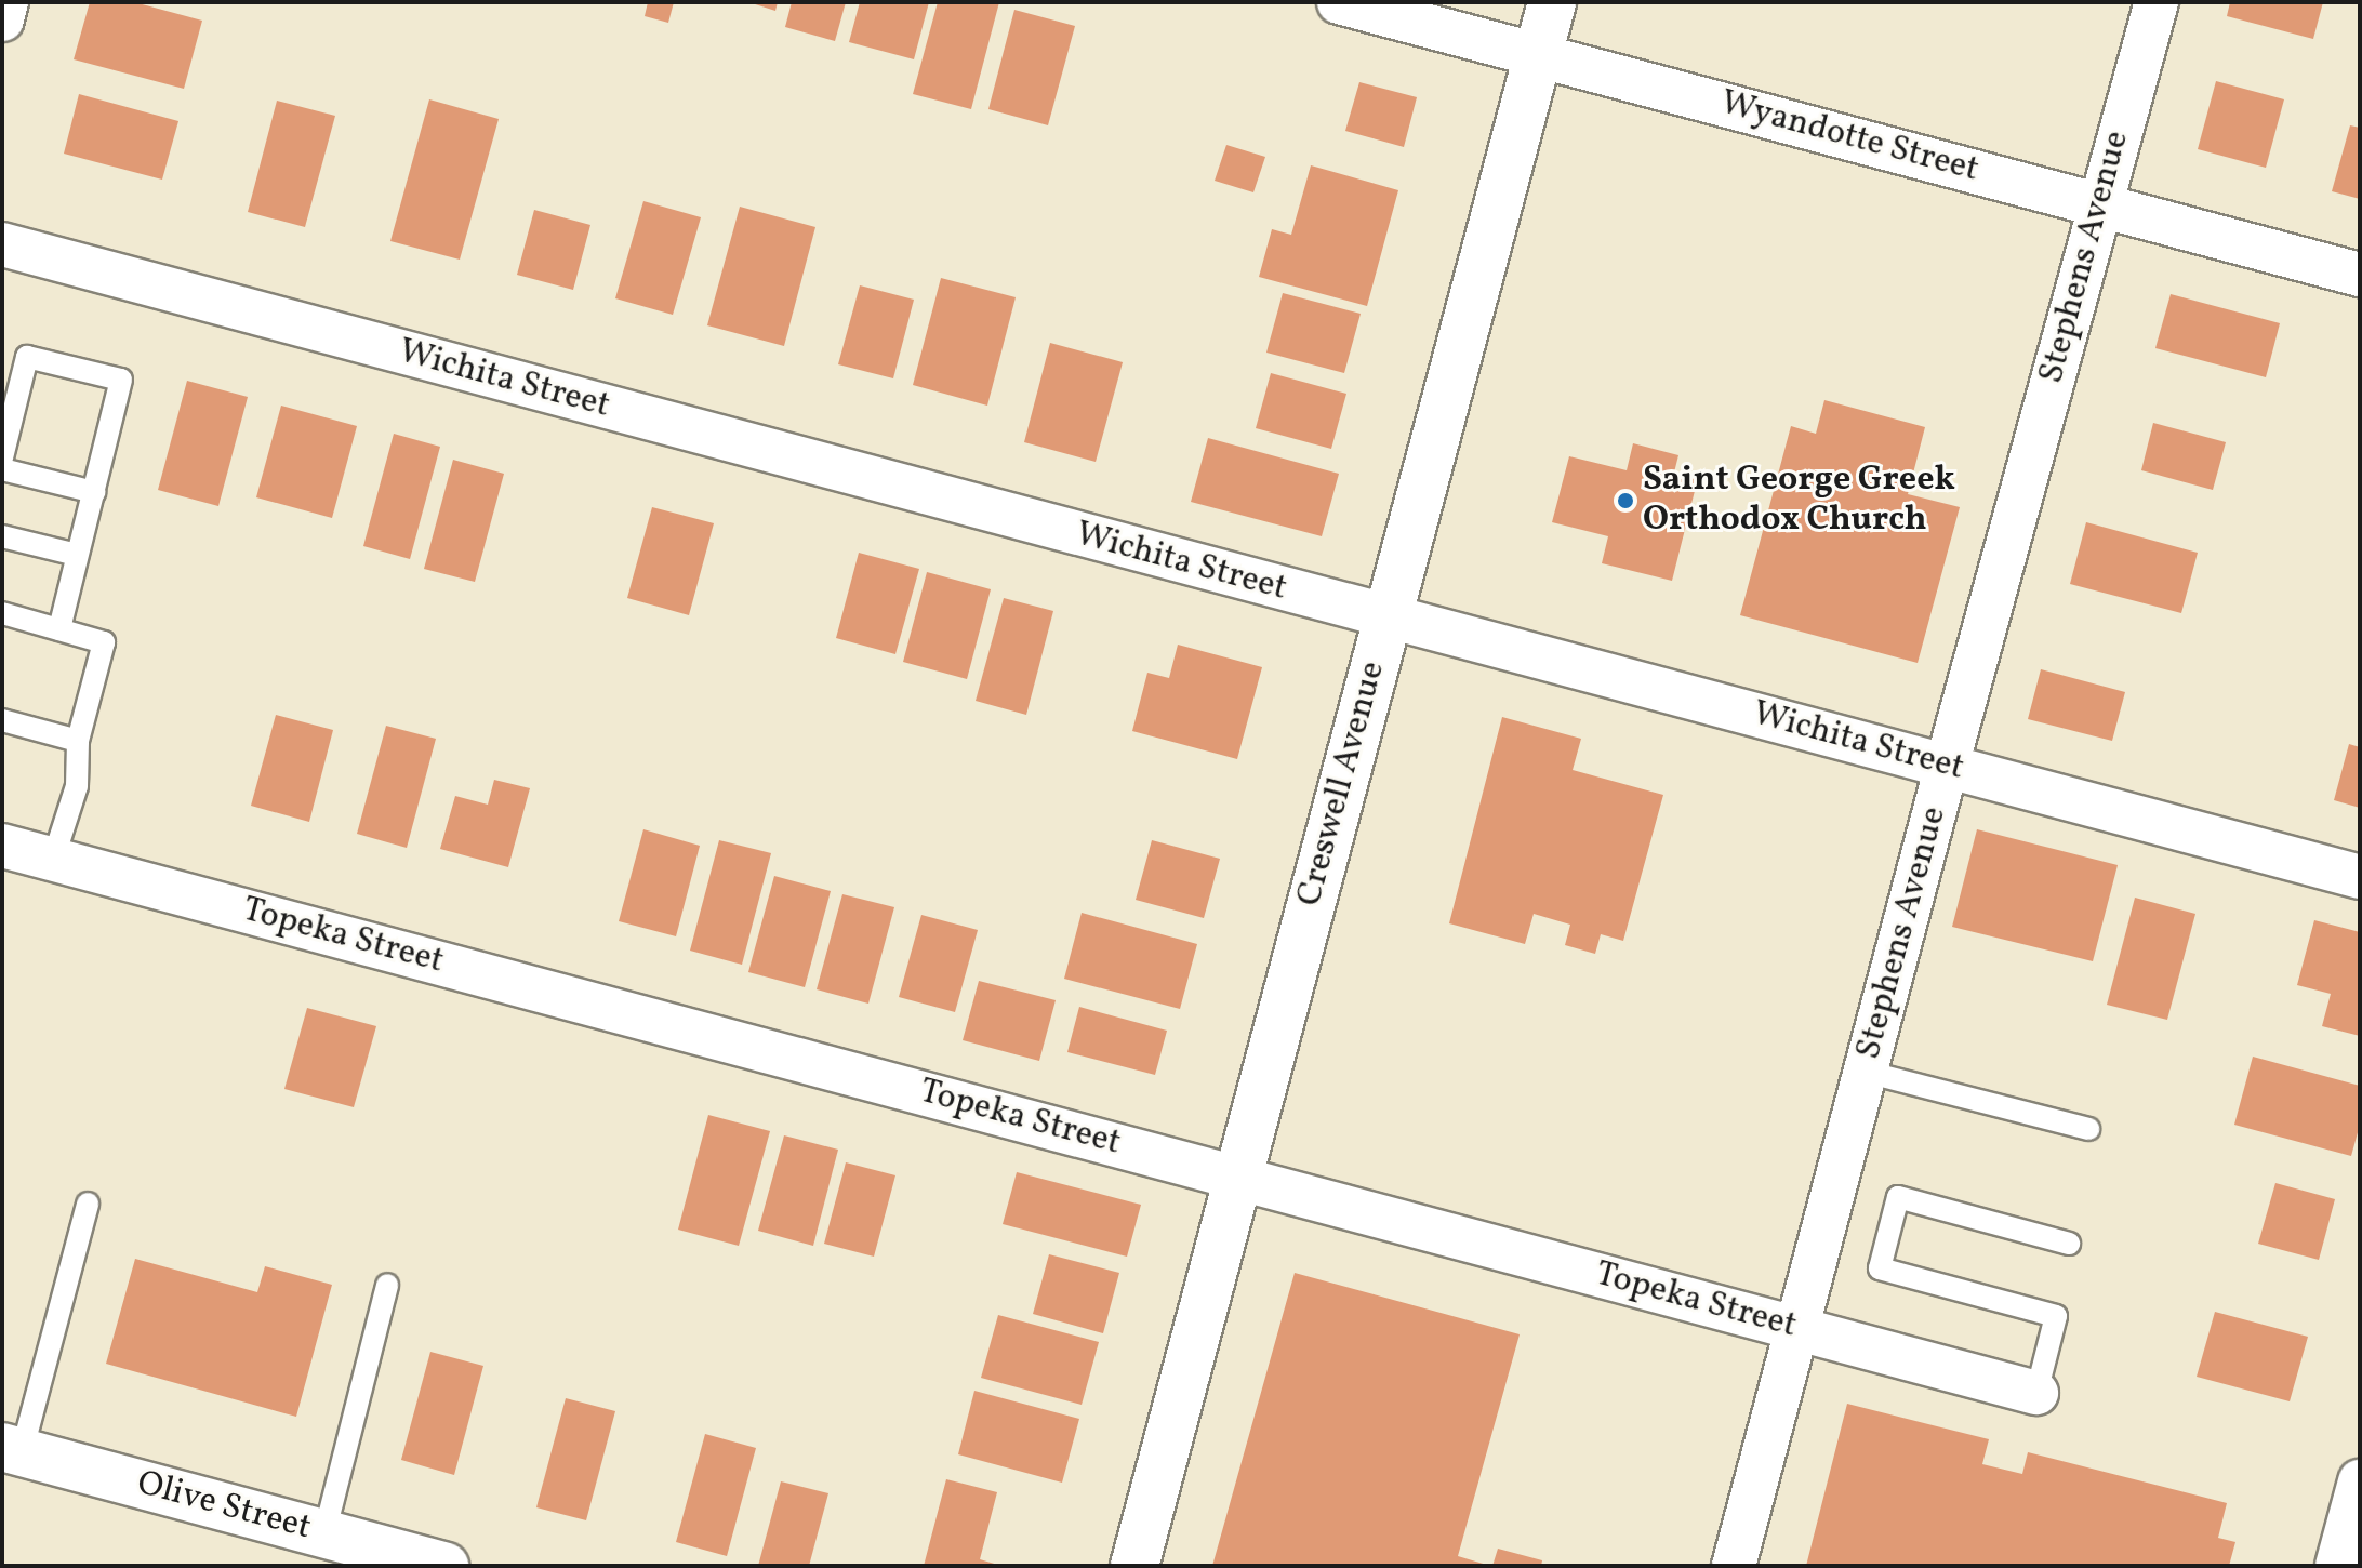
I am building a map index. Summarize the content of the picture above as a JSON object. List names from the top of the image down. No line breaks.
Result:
{"streets":{"street":["Wyandotte Street","Stephens Avenue","Wichita Street","Creswell Avenue","Topeka Street","Olive Street"]},"crossings":[["Wyandotte Street","Stephens Avenue"],["Wyandotte Street","Creswell Avenue"],["Stephens Avenue","Wichita Street"],["Stephens Avenue","Topeka Street"],["Wichita Street","Creswell Avenue"],["Creswell Avenue","Topeka Street"]],"places":["Saint George Greek Orthodox Church"]}
